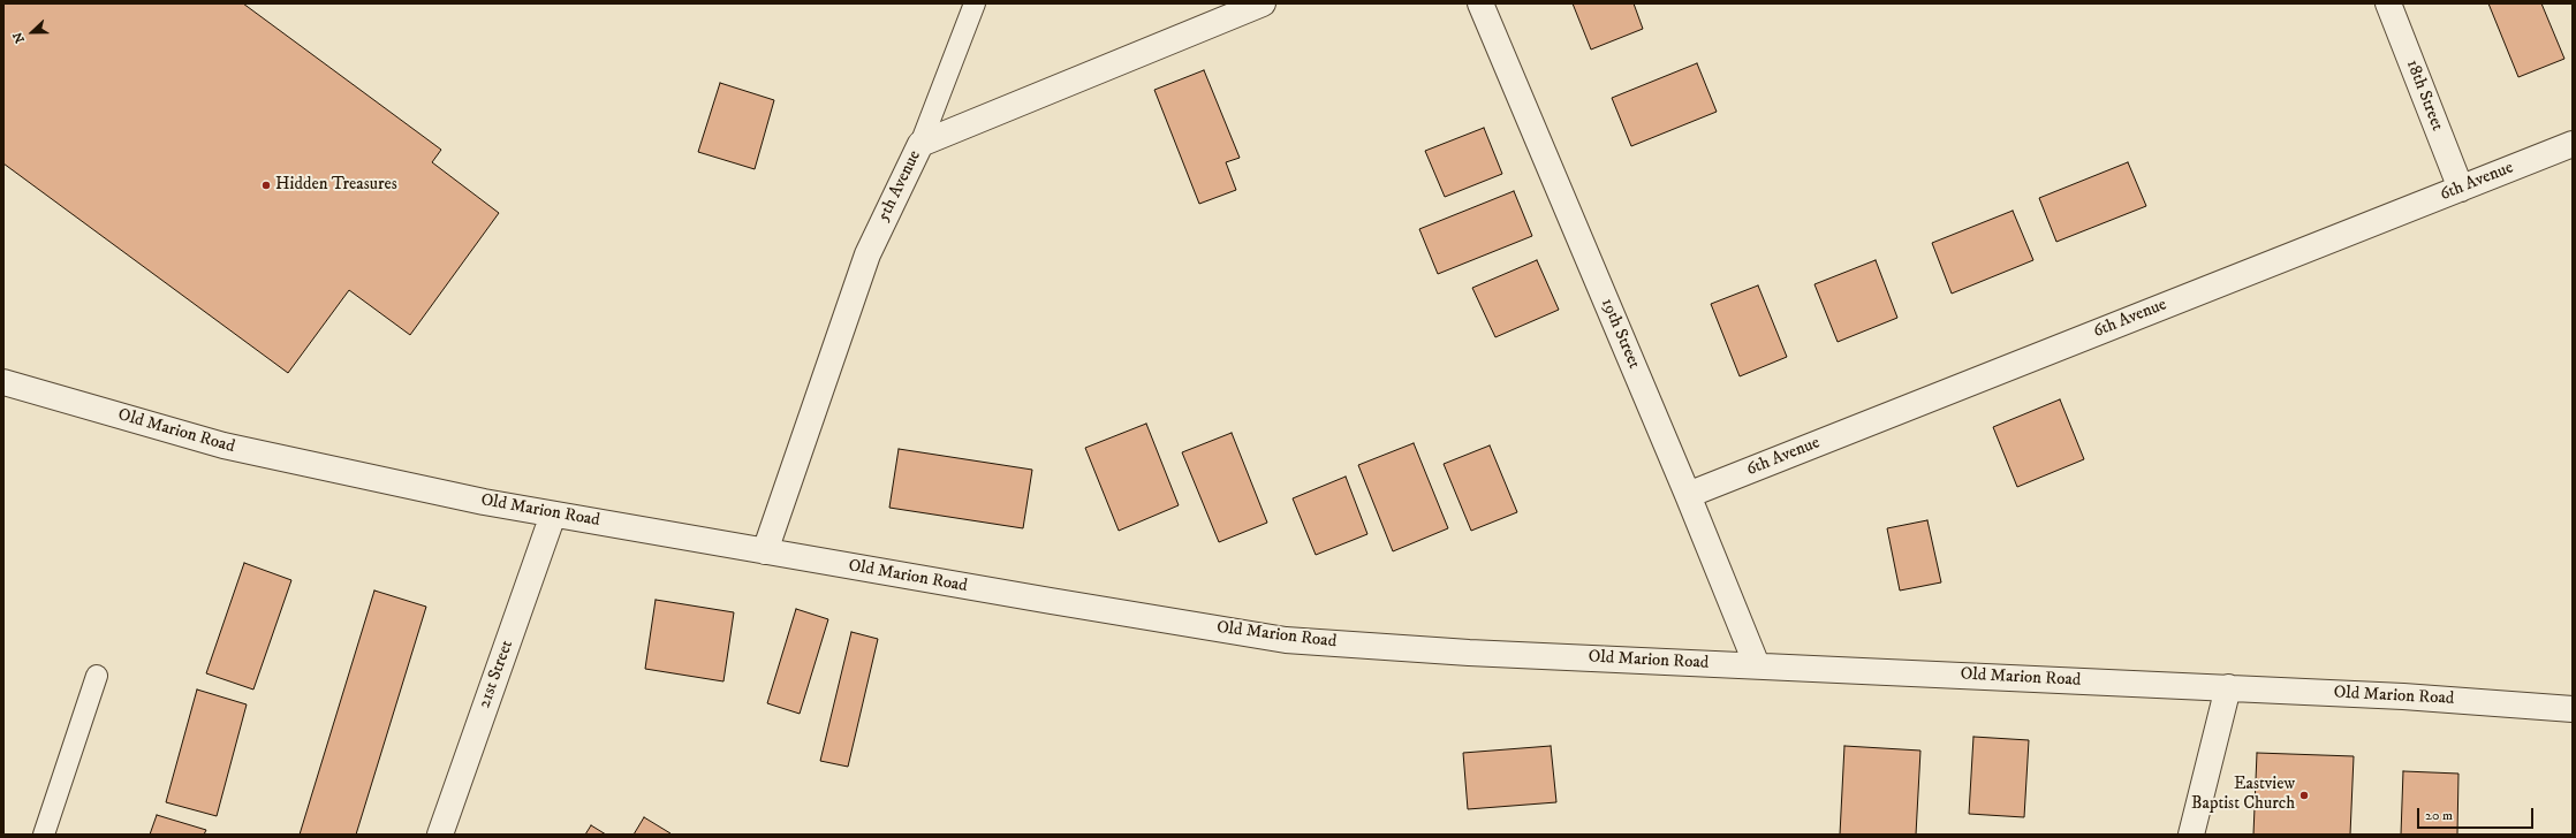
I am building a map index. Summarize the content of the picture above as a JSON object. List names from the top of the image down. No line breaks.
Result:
{"streets":{"street":["18th Street","6th Avenue","5th Avenue","19th Street","Old Marion Road","21st Street"]},"crossings":[["18th Street","6th Avenue"],["6th Avenue","19th Street"],["5th Avenue","Old Marion Road"],["19th Street","Old Marion Road"],["Old Marion Road","21st Street"]],"places":["Hidden Treasures","Eastview Baptist Church"],"scale_bar":"20 m","north":"left"}
